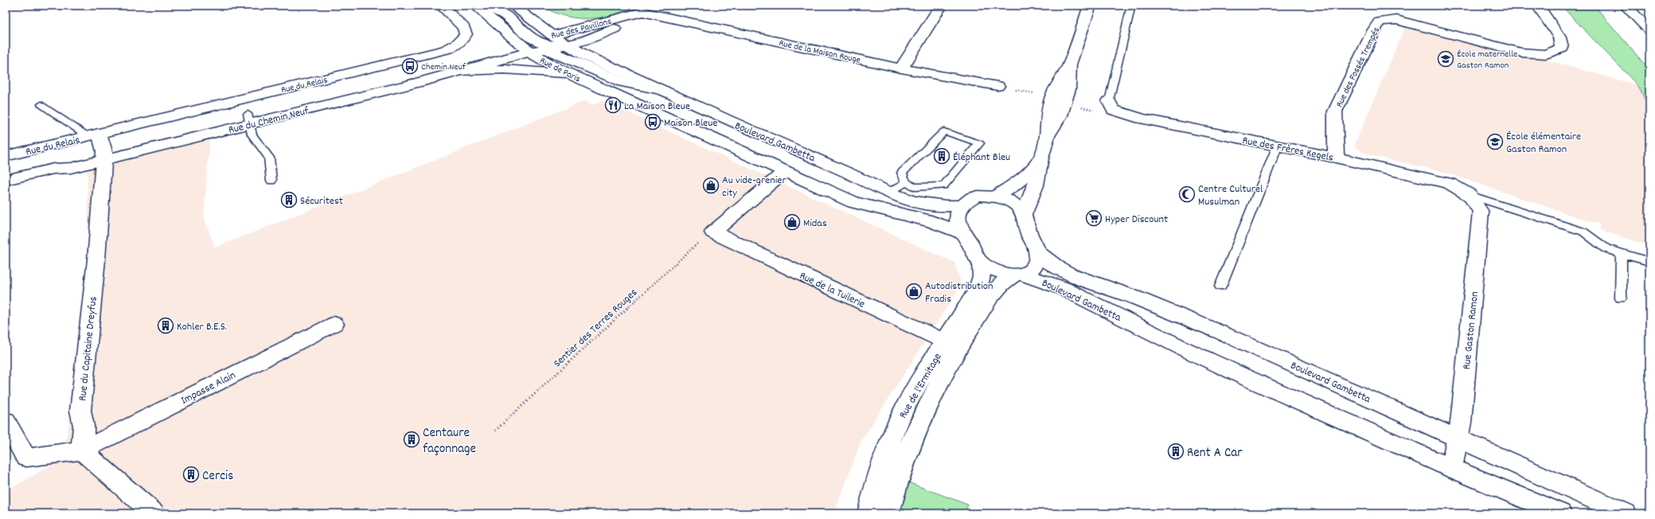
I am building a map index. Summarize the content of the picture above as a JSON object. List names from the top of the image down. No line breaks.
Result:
{"streets":{"main road":["Rue des Pavillons","Rue de la Maison Rouge","Rue des Fossés Trempés","Rue de Paris","Rue du Relais","Rue du Chemin Neuf","Boulevard Gambetta","Rue des Frères Kegels","Rue de la Tuilerie","Rue Gaston Ramon","Rue du Capitaine Dreyfus","Rue de l'Ermitage","Impasse Alain"],"path":["Sentier des Terres Rouges"]},"crossings":[["Rue des Pavillons","Rue de la Maison Rouge"],["Rue des Pavillons","Rue de Paris"],["Rue des Pavillons","Rue du Chemin Neuf"],["Rue des Pavillons","Boulevard Gambetta"],["Rue des Fossés Trempés","Rue des Frères Kegels"],["Rue de Paris","Rue du Chemin Neuf"],["Rue de Paris","Boulevard Gambetta"],["Rue du Chemin Neuf","Rue du Capitaine Dreyfus"],["Boulevard Gambetta","Rue de la Tuilerie"],["Boulevard Gambetta","Rue Gaston Ramon"],["Boulevard Gambetta","Rue de l'Ermitage"],["Rue des Frères Kegels","Rue Gaston Ramon"],["Rue de la Tuilerie","Rue de l'Ermitage"],["Rue du Capitaine Dreyfus","Impasse Alain"]],"places":{"school or university":["École maternelle Gaston Ramon","École élémentaire Gaston Ramon"],"bus stop":["Chemin Neuf","Maison Bleue"],"restaurant":["La Maison Bleue"],"building":["Éléphant Bleu","Sécuritest","Kohler B.E.S.","Centaure façonnage","Rent A Car","Cercis"],"shop":["Au vide-grenier city","Midas","Autodistribution Fradis"],"mosque":["Centre Culturel Musulman"],"supermarket":["Hyper Discount"]}}
